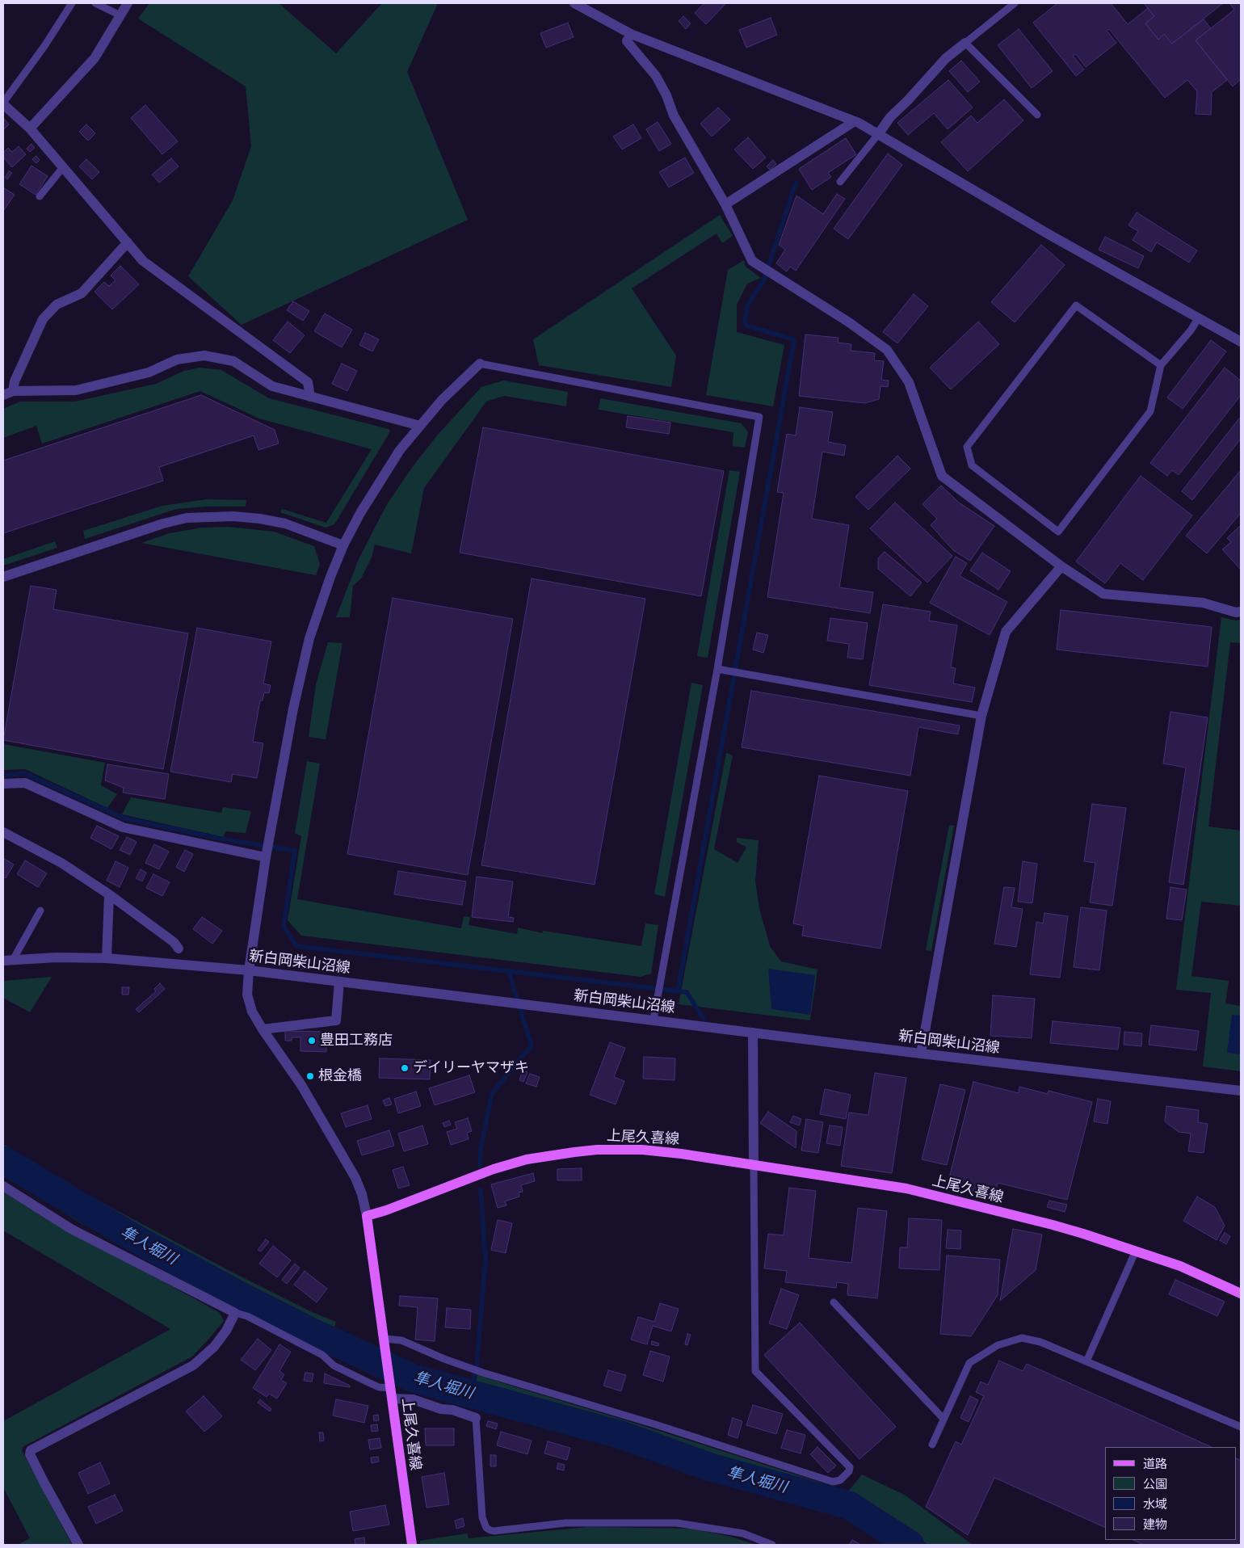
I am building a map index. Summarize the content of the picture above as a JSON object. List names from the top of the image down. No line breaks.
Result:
{"streets":{"main road":["上尾久喜線"],"street":["新白岡柴山沼線"]},"water":["隼人堀川"],"places":["豊田工務店","デイリーヤマザキ","根金橋"],"legend":["道路","公園","水域","建物"]}
